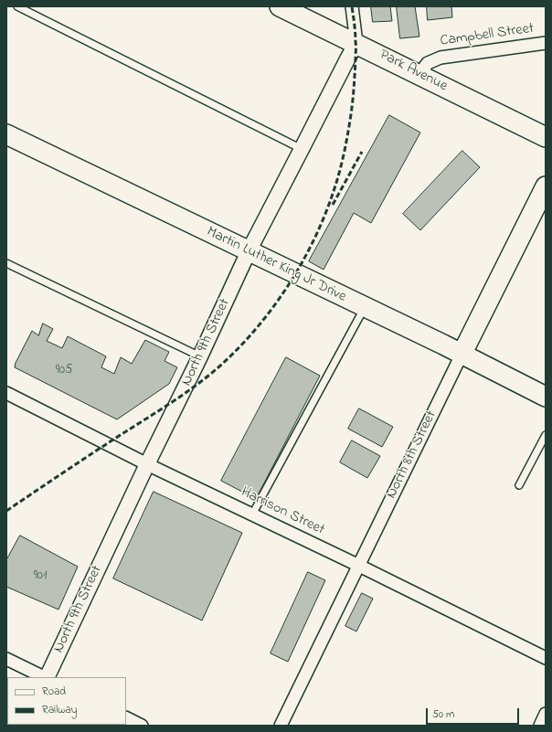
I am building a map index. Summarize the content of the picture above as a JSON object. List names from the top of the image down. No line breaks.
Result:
{"streets":{"main road":["Park Avenue","Martin Luther King Jr Drive","North 8th Street"],"street":["Campbell Street","North 9th Street","Harrison Street"]},"crossings":[["Campbell Street","Park Avenue"],["Park Avenue","North 9th Street"],["Martin Luther King Jr Drive","North 9th Street"],["Martin Luther King Jr Drive","North 8th Street"],["North 9th Street","Harrison Street"],["North 8th Street","Harrison Street"]],"house_numbers":["905","901"],"legend":["Road","Railway"],"scale_bar":"50 m"}
